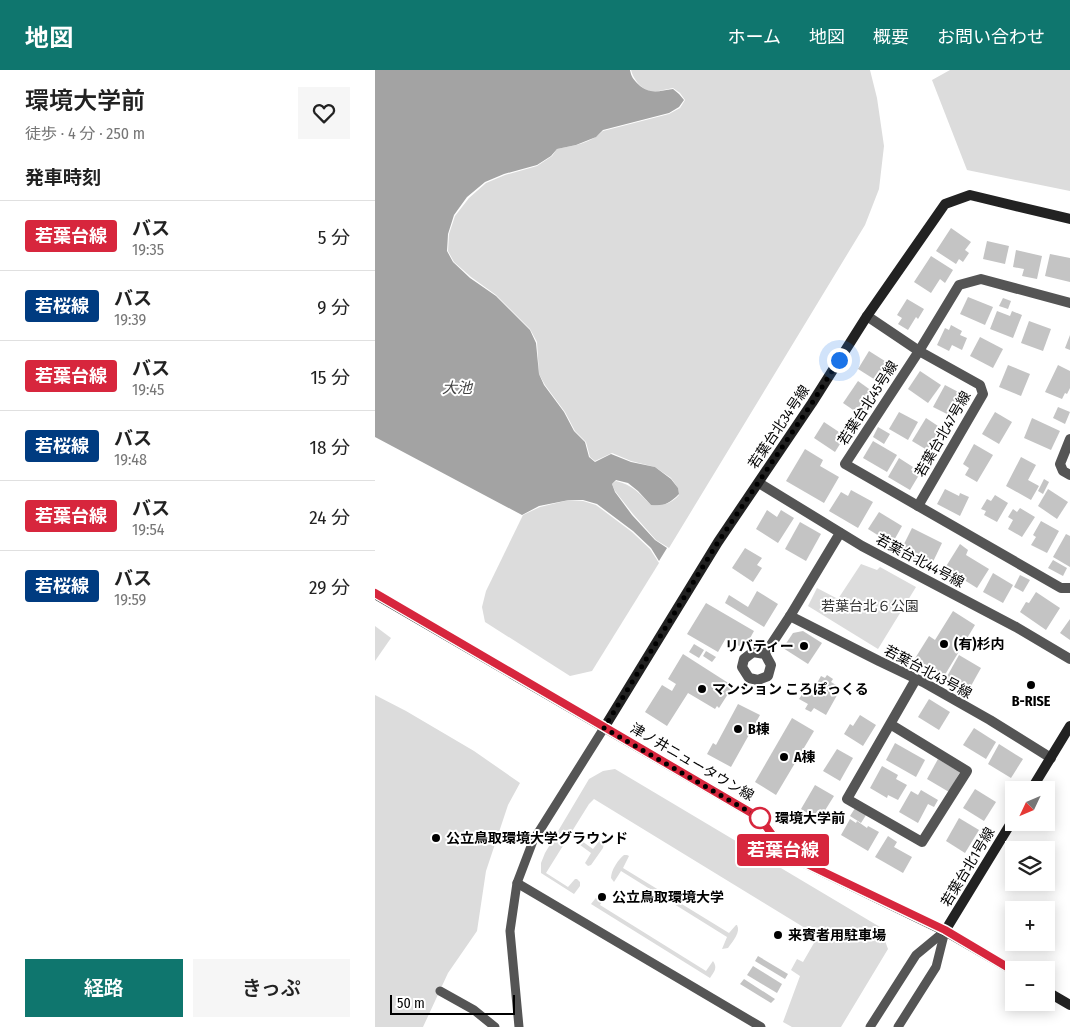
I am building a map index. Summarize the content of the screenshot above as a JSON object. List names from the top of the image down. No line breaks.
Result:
{"streets":{"street":["若葉台北45号線","若葉台北34号線","若葉台北47号線","若葉台北44号線","若葉台北43号線","津ノ井ニュータウン線","若葉台北1号線"]},"crossings":[["若葉台北45号線","若葉台北47号線"],["若葉台北34号線","若葉台北47号線"],["若葉台北34号線","若葉台北44号線"],["若葉台北34号線","津ノ井ニュータウン線"],["津ノ井ニュータウン線","若葉台北1号線"]],"water":["大池"],"parks":["若葉台北６公園"],"places":["(有)杉内","リバティー","B-RISE","マンション ころぽっくる","B棟","A棟","環境大学前","公立鳥取環境大学グラウンド","公立鳥取環境大学","来賓者用駐車場"],"lines":["bus line 若葉台線"],"scale_bar":"50 m","north":"bottom left","page":{"header":"地図","nav":["ホーム","地図","概要","お問い合わせ"],"heading":[["環境大学前","徒歩 · 4 分 · 250 m"],"発車時刻"],"on_map":"若葉台線","list":[{"mark":"若葉台線","name":"バス","note":"19:35","value":"5 分"},{"mark":"若桜線","name":"バス","note":"19:39","value":"9 分"},{"mark":"若葉台線","name":"バス","note":"19:45","value":"15 分"},{"mark":"若桜線","name":"バス","note":"19:48","value":"18 分"},{"mark":"若葉台線","name":"バス","note":"19:54","value":"24 分"},{"mark":"若桜線","name":"バス","note":"19:59","value":"29 分"}],"map_buttons":["+","−"],"buttons":["経路","きっぷ"],"scale":"50 m"}}
